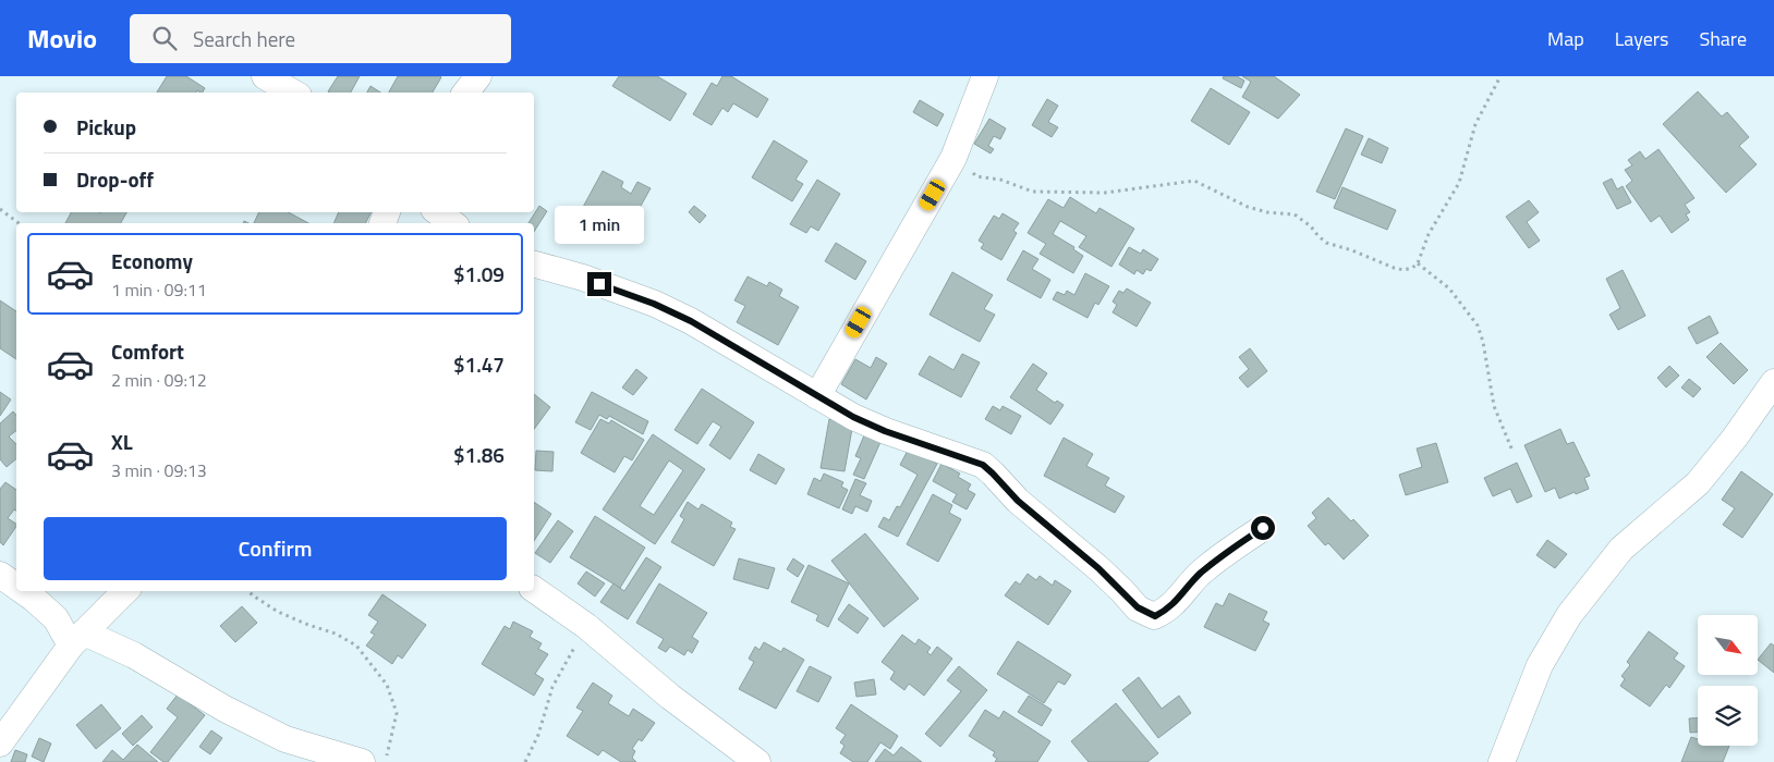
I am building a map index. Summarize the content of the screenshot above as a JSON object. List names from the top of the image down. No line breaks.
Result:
{"north":"bottom right","page":{"header":"Movio","search":"Search here","nav":["Map","Layers","Share"],"banner":["Pickup","Drop-off"],"bubble":"1 min","list":[{"name":"Economy","note":"1 min · 09:11","value":"$1.09"},{"name":"Comfort","note":"2 min · 09:12","value":"$1.47"},{"name":"XL","note":"3 min · 09:13","value":"$1.86"}],"buttons":"Confirm"}}
